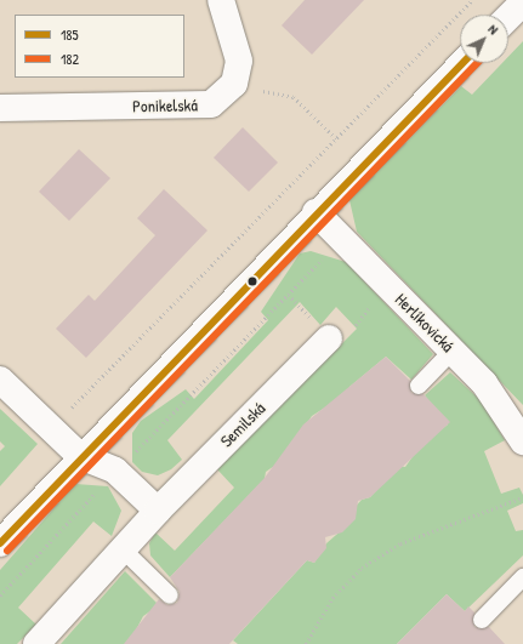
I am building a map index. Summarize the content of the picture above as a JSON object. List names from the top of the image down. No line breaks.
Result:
{"streets":{"street":["Ponikelská","Herlíkovická","Semilská"]},"lines":["transit line 185","transit line 182"],"legend":["185","182"],"north":"top right"}
